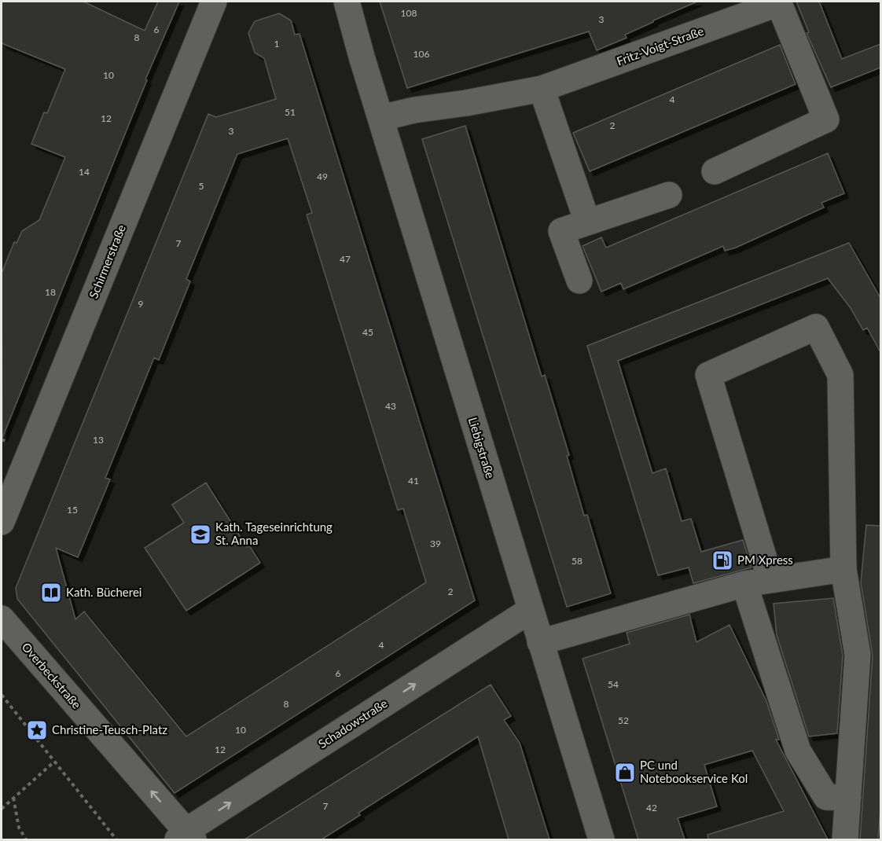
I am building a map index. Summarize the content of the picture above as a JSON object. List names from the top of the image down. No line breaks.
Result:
{"streets":{"street":["Fritz-Voigt-Straße","Schirmerstraße","Liebigstraße","Overbeckstraße","Schadowstraße"]},"crossings":[["Fritz-Voigt-Straße","Liebigstraße"],["Liebigstraße","Schadowstraße"],["Overbeckstraße","Schadowstraße"]],"one_way":["Overbeckstraße","Schadowstraße"],"places":{"school or university":["Kath. Tageseinrichtung St. Anna"],"fuel station":["PM Xpress"],"library":["Kath. Bücherei"],"place":["Christine-Teusch-Platz"],"shop":["PC und Notebookservice Kol"]},"house_numbers":["108","3","6","8","1","106","10","4","51","12","2","3","14","49","5","7","47","18","9","45","43","13","41","15","39","58","2","4","6","54","8","52","10","12","7","42"]}
